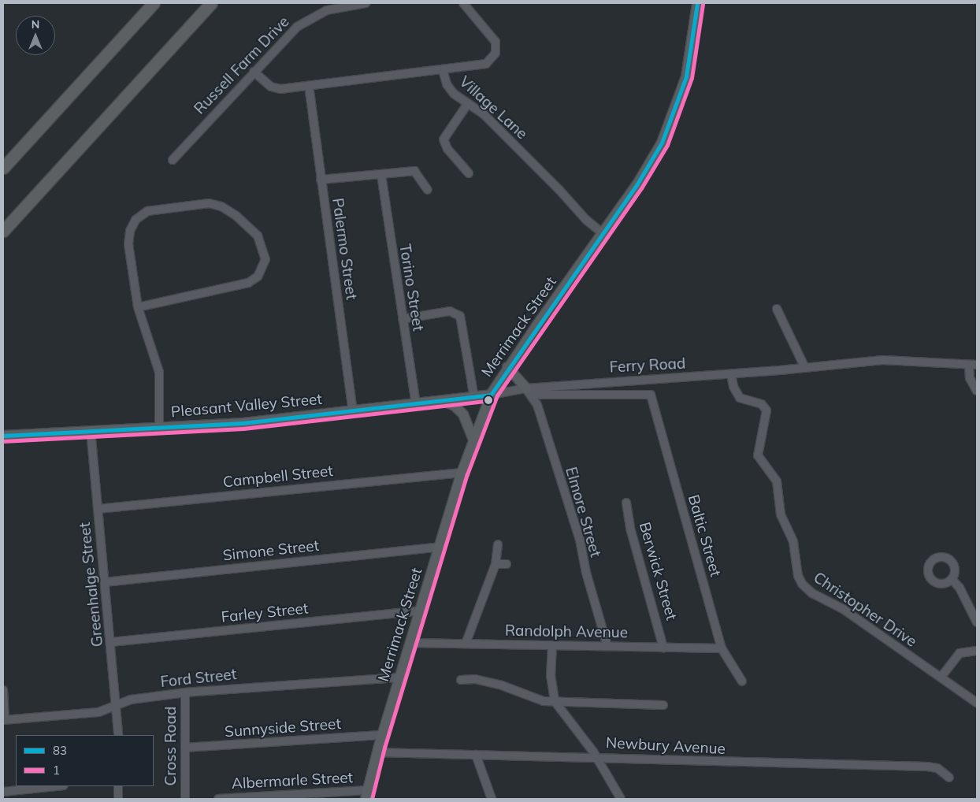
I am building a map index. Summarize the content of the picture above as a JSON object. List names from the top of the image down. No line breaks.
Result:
{"streets":{"main road":["Merrimack Street","Pleasant Valley Street"],"street":["Russell Farm Drive","Village Lane","Palermo Street","Torino Street","Ferry Road","Campbell Street","Elmore Street","Baltic Street","Simone Street","Berwick Street","Greenhalge Street","Christopher Drive","Farley Street","Randolph Avenue","Ford Street","Sunnyside Street","Cross Road","Newbury Avenue","Albermarle Street"]},"crossings":[["Russell Farm Drive","Village Lane"],["Village Lane","Merrimack Street"],["Palermo Street","Pleasant Valley Street"],["Torino Street","Pleasant Valley Street"],["Merrimack Street","Ferry Road"],["Merrimack Street","Pleasant Valley Street"],["Merrimack Street","Campbell Street"],["Merrimack Street","Simone Street"],["Merrimack Street","Farley Street"],["Merrimack Street","Randolph Avenue"],["Merrimack Street","Ford Street"],["Merrimack Street","Sunnyside Street"],["Merrimack Street","Newbury Avenue"],["Merrimack Street","Albermarle Street"],["Ferry Road","Pleasant Valley Street"],["Ferry Road","Elmore Street"],["Ferry Road","Baltic Street"],["Ferry Road","Christopher Drive"],["Pleasant Valley Street","Greenhalge Street"],["Campbell Street","Greenhalge Street"],["Elmore Street","Baltic Street"],["Elmore Street","Randolph Avenue"],["Baltic Street","Randolph Avenue"],["Simone Street","Greenhalge Street"],["Berwick Street","Randolph Avenue"],["Greenhalge Street","Farley Street"],["Greenhalge Street","Ford Street"],["Ford Street","Cross Road"],["Sunnyside Street","Cross Road"]],"lines":["transit line 83","transit line 1"],"legend":["83","1"],"north":"top"}
